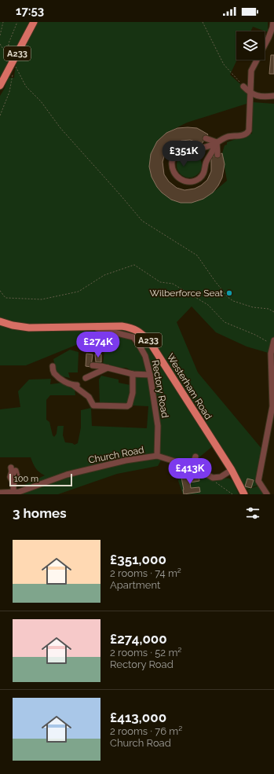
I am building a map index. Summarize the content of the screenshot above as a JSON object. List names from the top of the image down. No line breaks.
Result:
{"streets":{"main road":["A233","Westerham Road"],"street":["Rectory Road","Church Road"]},"crossings":[["Westerham Road","Rectory Road"],["Westerham Road","Church Road"],["Rectory Road","Church Road"]],"places":["Wilberforce Seat"],"scale_bar":"100 m","page":{"status":"17:53","price":["£351K","£274K","£413K"],"scale":"100 m","heading":"3 homes","list":[{"name":"£351,000","note":"2 rooms · 74 m² · Apartment"},{"name":"£274,000","note":"2 rooms · 52 m² · Rectory Road"},{"name":"£413,000","note":"2 rooms · 76 m² · Church Road"}]}}
